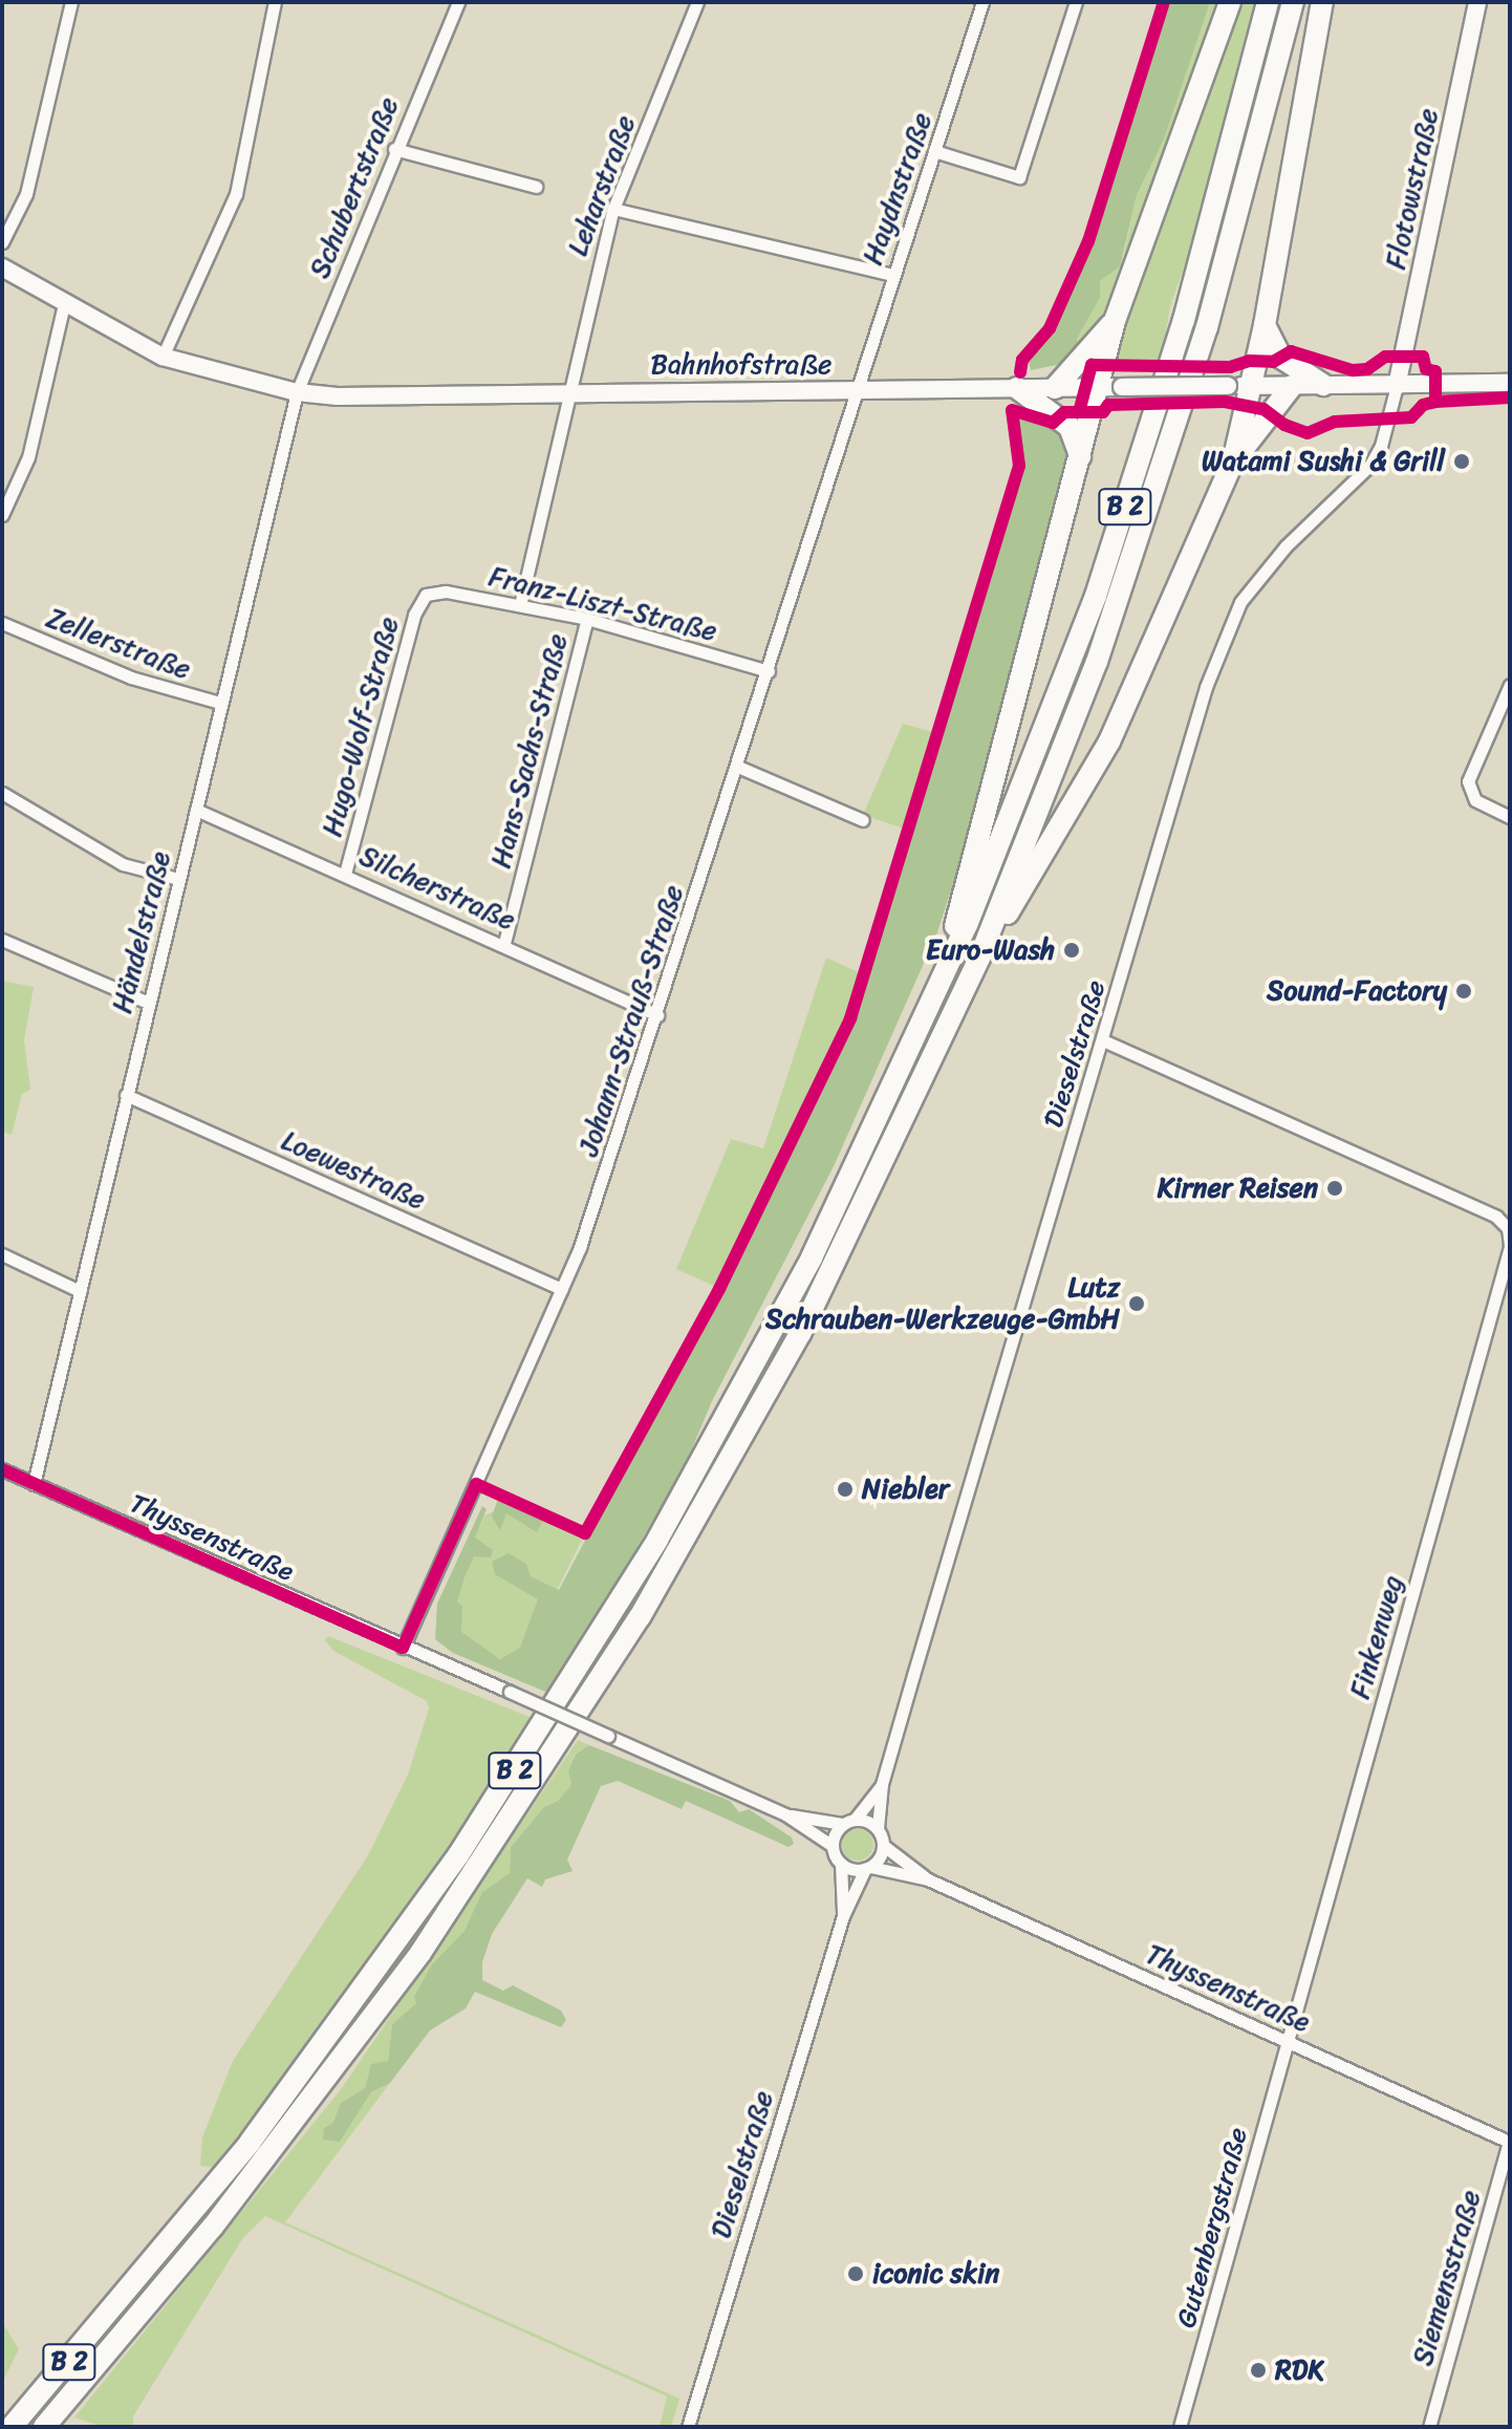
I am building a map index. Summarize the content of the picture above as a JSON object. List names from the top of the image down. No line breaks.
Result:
{"streets":{"highway":["B 2"],"main road":["Flotowstraße","Bahnhofstraße"],"street":["Leharstraße","Schubertstraße","Haydnstraße","Franz-Liszt-Straße","Zellerstraße","Hugo-Wolf-Straße","Hans-Sachs-Straße","Silcherstraße","Händelstraße","Johann-Strauß-Straße","Dieselstraße","Loewestraße","Thyssenstraße","Finkenweg","Gutenbergstraße","Siemensstraße"]},"crossings":[["Leharstraße","Bahnhofstraße"],["Leharstraße","Franz-Liszt-Straße"],["Schubertstraße","Bahnhofstraße"],["Schubertstraße","Händelstraße"],["Haydnstraße","Bahnhofstraße"],["Haydnstraße","Johann-Strauß-Straße"],["Flotowstraße","Bahnhofstraße"],["Flotowstraße","Dieselstraße"],["Bahnhofstraße","Händelstraße"],["Bahnhofstraße","Johann-Strauß-Straße"],["Bahnhofstraße","Dieselstraße"],["Franz-Liszt-Straße","Hugo-Wolf-Straße"],["Franz-Liszt-Straße","Hans-Sachs-Straße"],["Franz-Liszt-Straße","Johann-Strauß-Straße"],["Zellerstraße","Händelstraße"],["Hugo-Wolf-Straße","Silcherstraße"],["Hans-Sachs-Straße","Silcherstraße"],["Silcherstraße","Händelstraße"],["Silcherstraße","Johann-Strauß-Straße"],["Händelstraße","Loewestraße"],["Händelstraße","Thyssenstraße"],["Johann-Strauß-Straße","Loewestraße"],["Johann-Strauß-Straße","Thyssenstraße"],["Dieselstraße","Thyssenstraße"],["Dieselstraße","Finkenweg"],["Thyssenstraße","Finkenweg"],["Thyssenstraße","Gutenbergstraße"],["Thyssenstraße","Siemensstraße"],["Finkenweg","Gutenbergstraße"]],"places":["Watami Sushi & Grill","Euro-Wash","Sound-Factory","Kirner Reisen","Lutz Schrauben-Werkzeuge-GmbH","Niebler","iconic skin","RDK"]}
